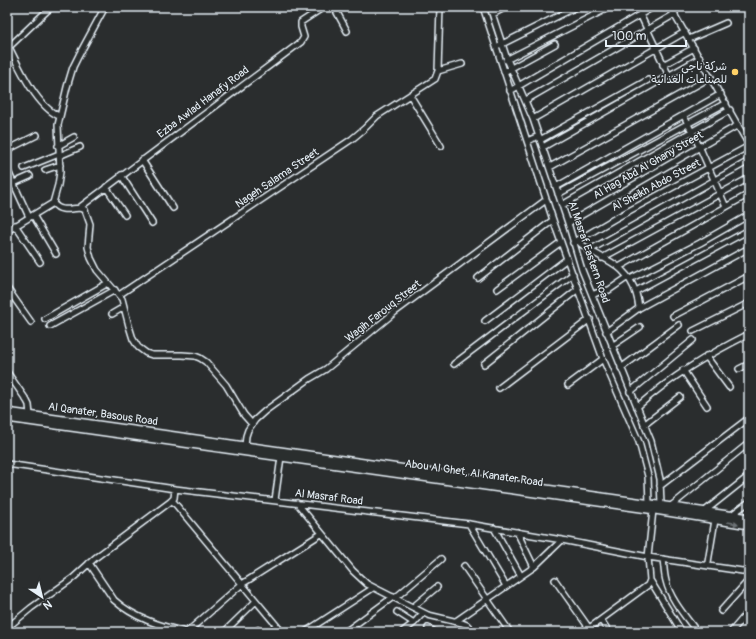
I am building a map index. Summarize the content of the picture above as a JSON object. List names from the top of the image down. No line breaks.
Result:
{"streets":{"main road":["Al Qanater, Basous Road","Abou Al Ghet, Al Kanater Road"],"street":["Ezba Awlad Hanafy Road","Al Hag Abd Al Ghany Street","Nageh Salama Street","Al Sheikh Abdo Street","Al Masraf Eastern Road","Wagih Farouq Street","Al Masraf Road"]},"crossings":[["Al Hag Abd Al Ghany Street","Al Masraf Eastern Road"],["Al Sheikh Abdo Street","Al Masraf Eastern Road"],["Al Masraf Eastern Road","Wagih Farouq Street"],["Al Masraf Eastern Road","Abou Al Ghet, Al Kanater Road"],["Wagih Farouq Street","Abou Al Ghet, Al Kanater Road"],["Al Qanater, Basous Road","Abou Al Ghet, Al Kanater Road"]],"places":["شركة ناجى للصناعات الغذائية"],"scale_bar":"100 m","north":"bottom right"}
